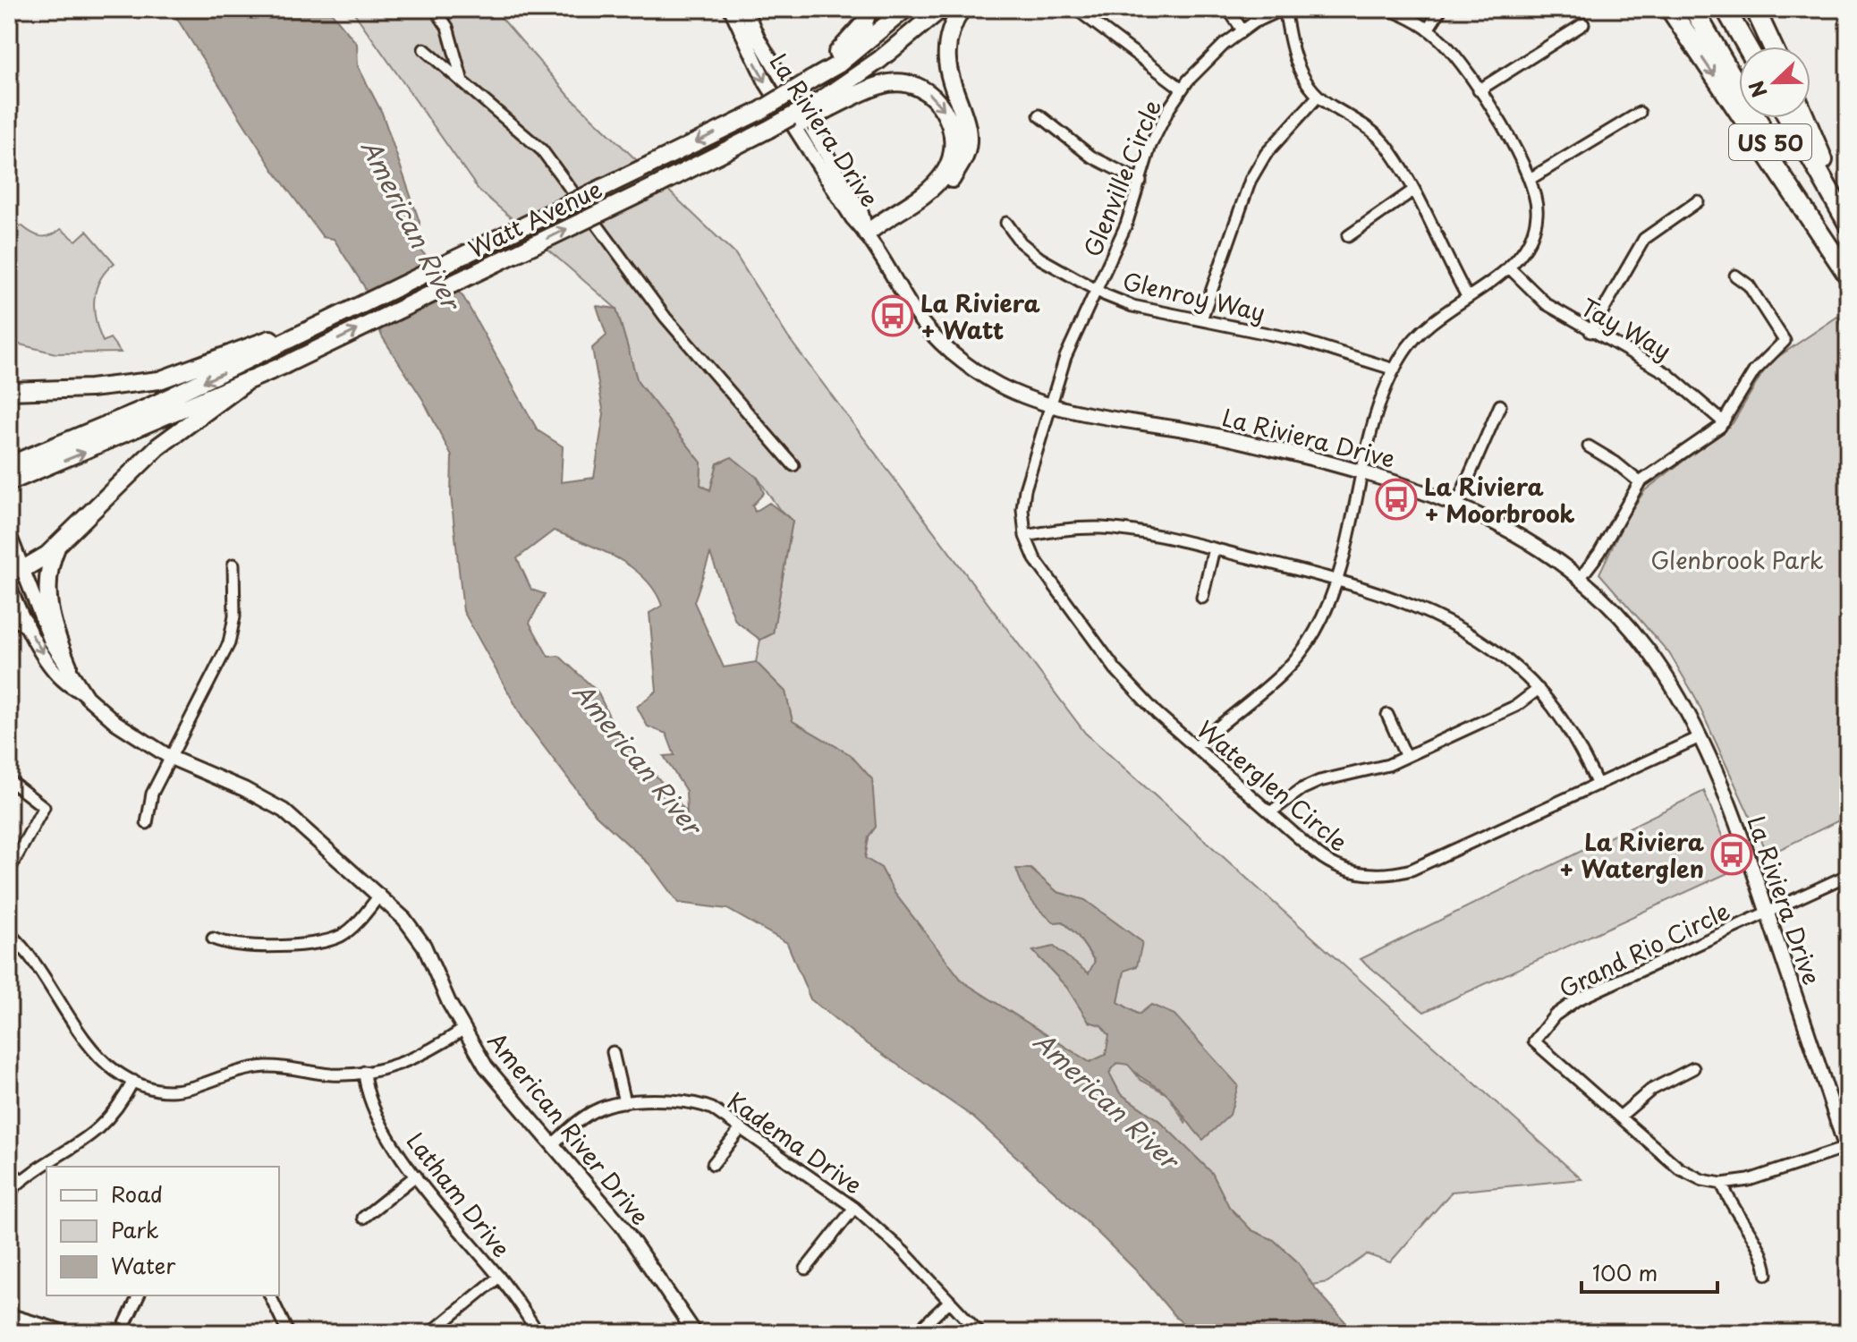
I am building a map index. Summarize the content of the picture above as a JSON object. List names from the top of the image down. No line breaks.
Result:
{"streets":{"highway":["US 50"],"main road":["Watt Avenue"],"street":["La Riviera Drive","Glenville Circle","Glenroy Way","Tay Way","Waterglen Circle","Grand Rio Circle","American River Drive","Kadema Drive","Latham Drive"]},"crossings":[["La Riviera Drive","Glenville Circle"],["La Riviera Drive","Waterglen Circle"],["La Riviera Drive","Grand Rio Circle"],["Glenville Circle","Glenroy Way"],["Glenville Circle","Waterglen Circle"],["American River Drive","Kadema Drive"]],"water":["American River"],"parks":["Glenbrook Park"],"places":{"bus stop":["La Riviera + Watt","La Riviera + Moorbrook","La Riviera + Waterglen"]},"legend":["Road","Park","Water"],"scale_bar":"100 m","north":"left"}
